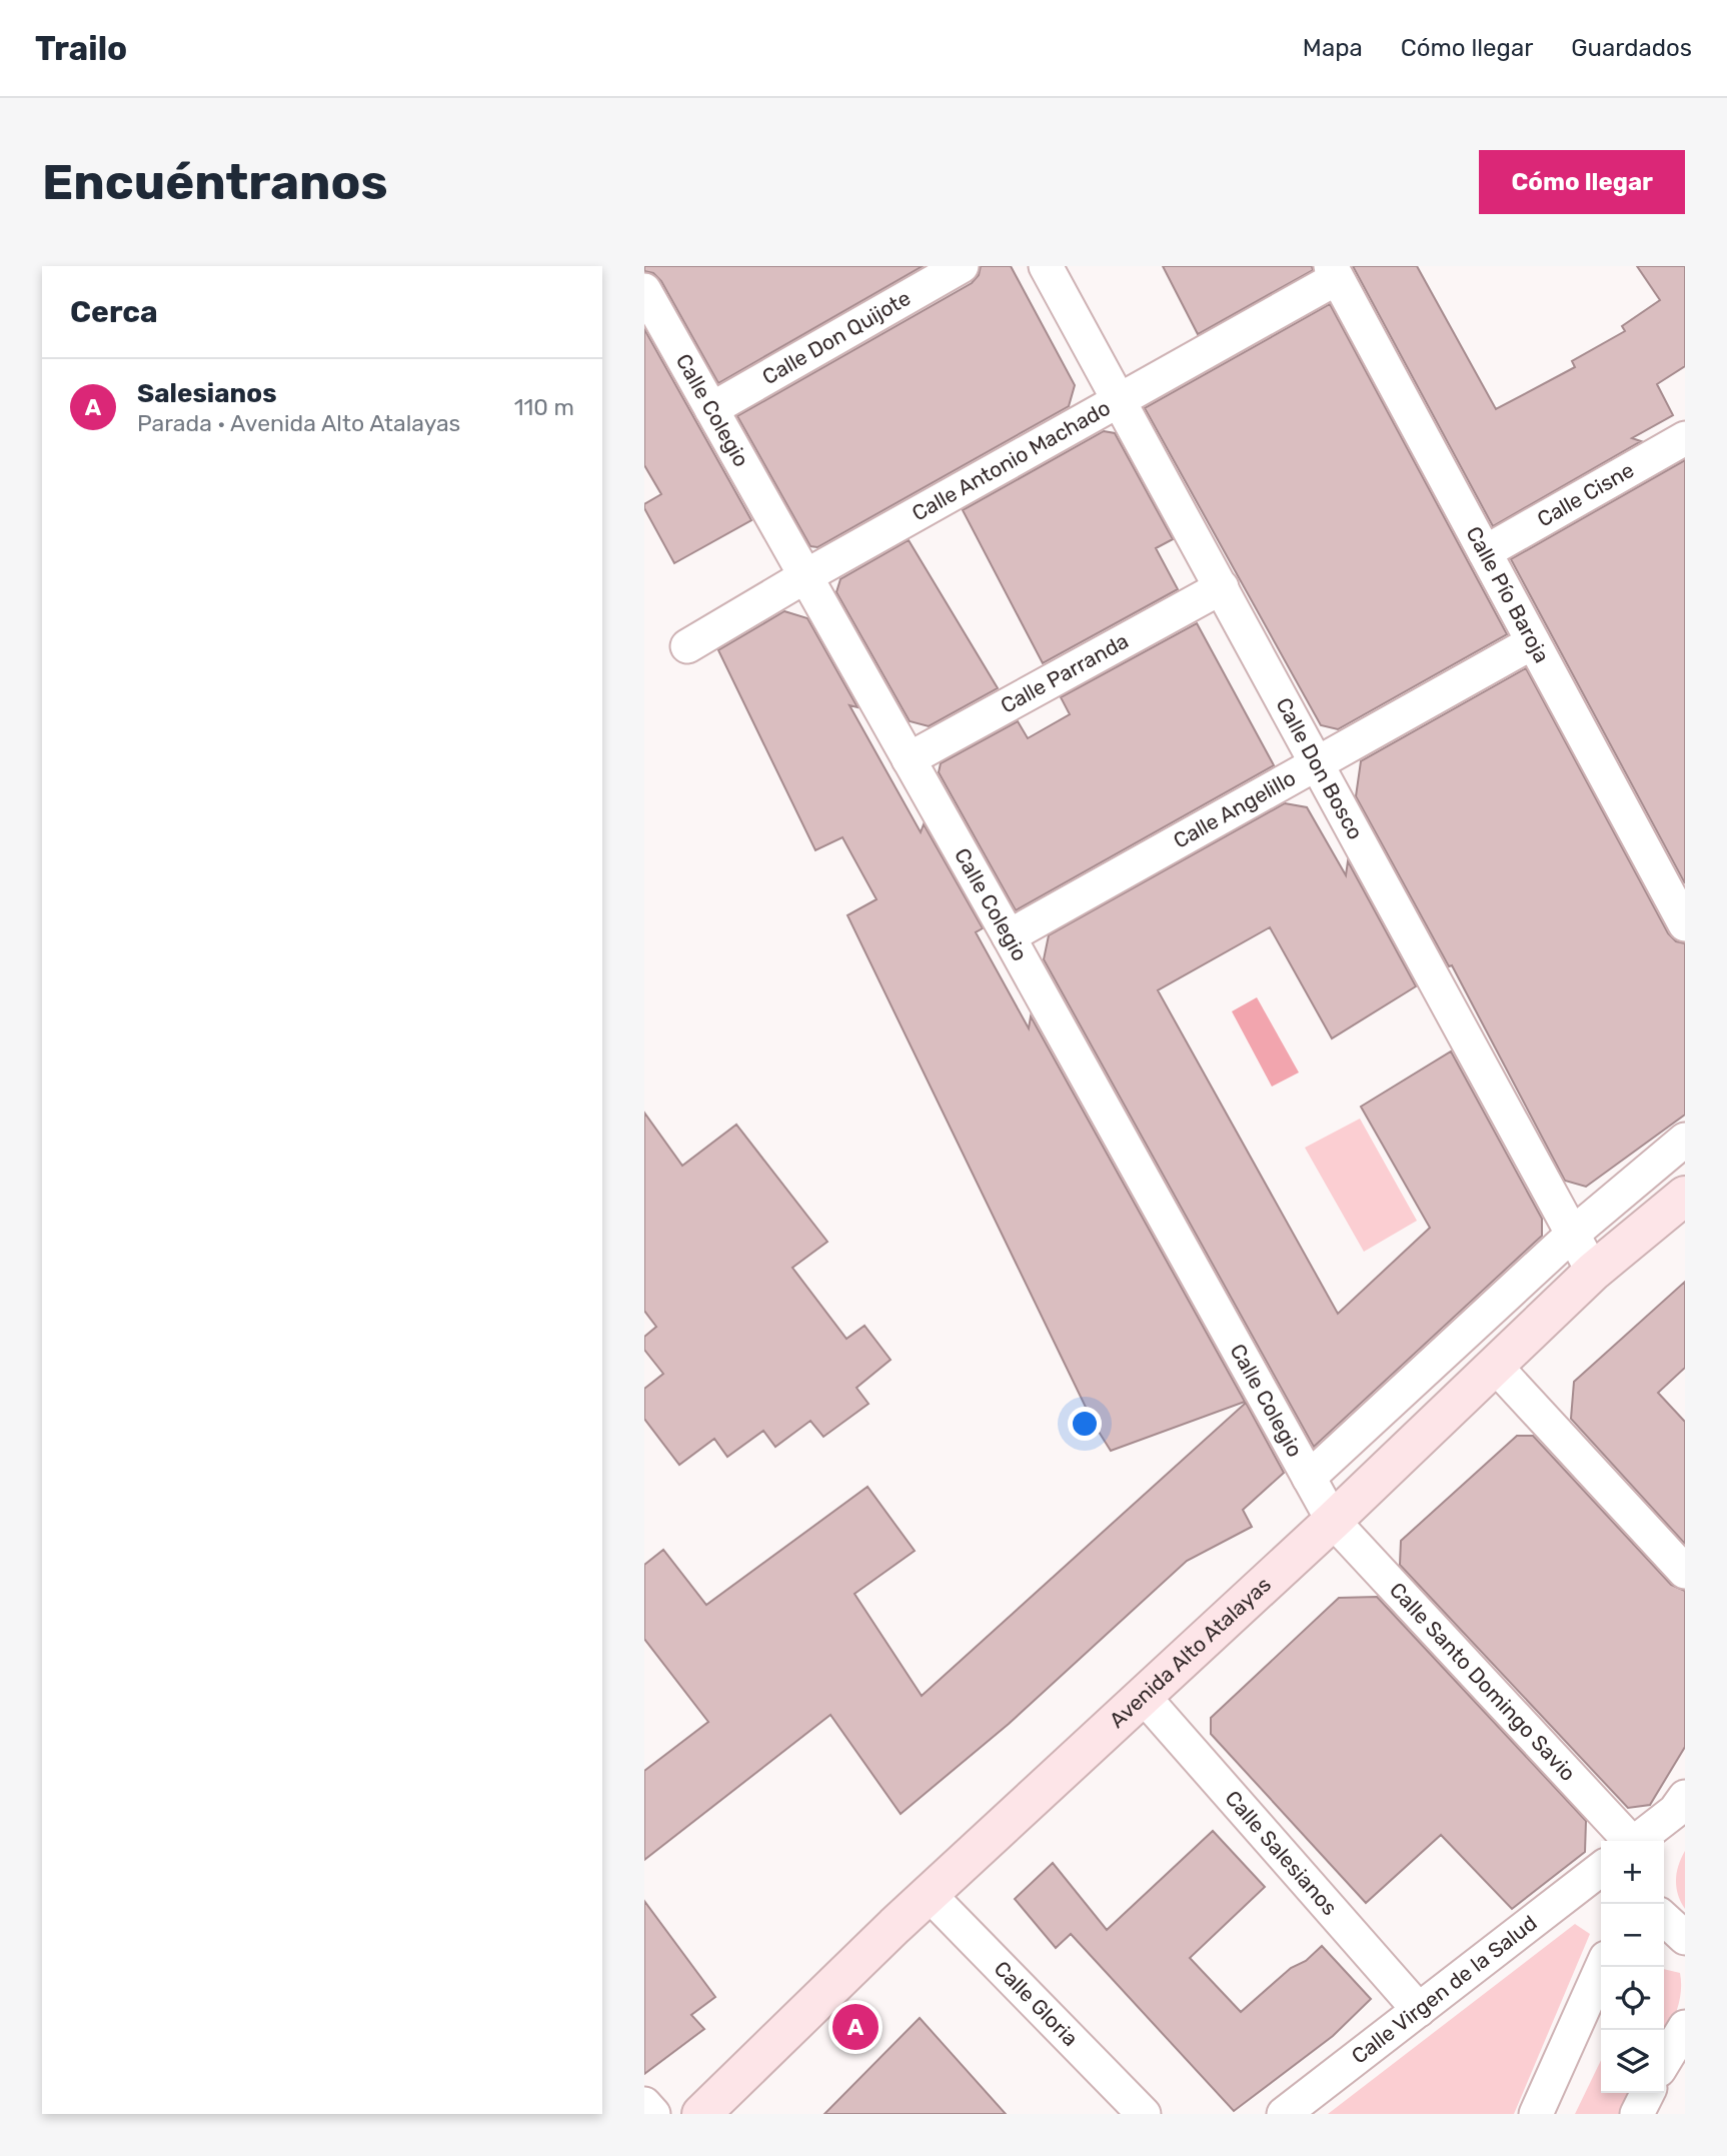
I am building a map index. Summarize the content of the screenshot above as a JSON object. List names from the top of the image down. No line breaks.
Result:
{"streets":{"main road":["Avenida Alto Atalayas"],"street":["Calle Don Quijote","Calle Colegio","Calle Antonio Machado","Calle Cisne","Calle Pío Baroja","Calle Parranda","Calle Don Bosco","Calle Angelillo","Calle Santo Domingo Savio","Calle Salesianos","Calle Virgen de la Salud","Calle Gloria"]},"crossings":[["Calle Don Quijote","Calle Colegio"],["Calle Colegio","Calle Antonio Machado"],["Calle Colegio","Calle Parranda"],["Calle Colegio","Calle Angelillo"],["Calle Colegio","Avenida Alto Atalayas"],["Calle Colegio","Calle Santo Domingo Savio"],["Calle Antonio Machado","Calle Pío Baroja"],["Calle Antonio Machado","Calle Don Bosco"],["Calle Cisne","Calle Pío Baroja"],["Calle Pío Baroja","Calle Angelillo"],["Calle Parranda","Calle Don Bosco"],["Calle Don Bosco","Calle Angelillo"],["Calle Don Bosco","Avenida Alto Atalayas"],["Avenida Alto Atalayas","Calle Santo Domingo Savio"],["Avenida Alto Atalayas","Calle Salesianos"],["Avenida Alto Atalayas","Calle Gloria"],["Calle Salesianos","Calle Virgen de la Salud"]],"page":{"header":"Trailo","nav":["Mapa","Cómo llegar","Guardados"],"buttons":"Cómo llegar","title":"Encuéntranos","heading":"Cerca","list":[{"mark":"A","name":"Salesianos","note":"Parada · Avenida Alto Atalayas","value":"110 m"}],"map_buttons":["+","−"],"pins":"A"}}
